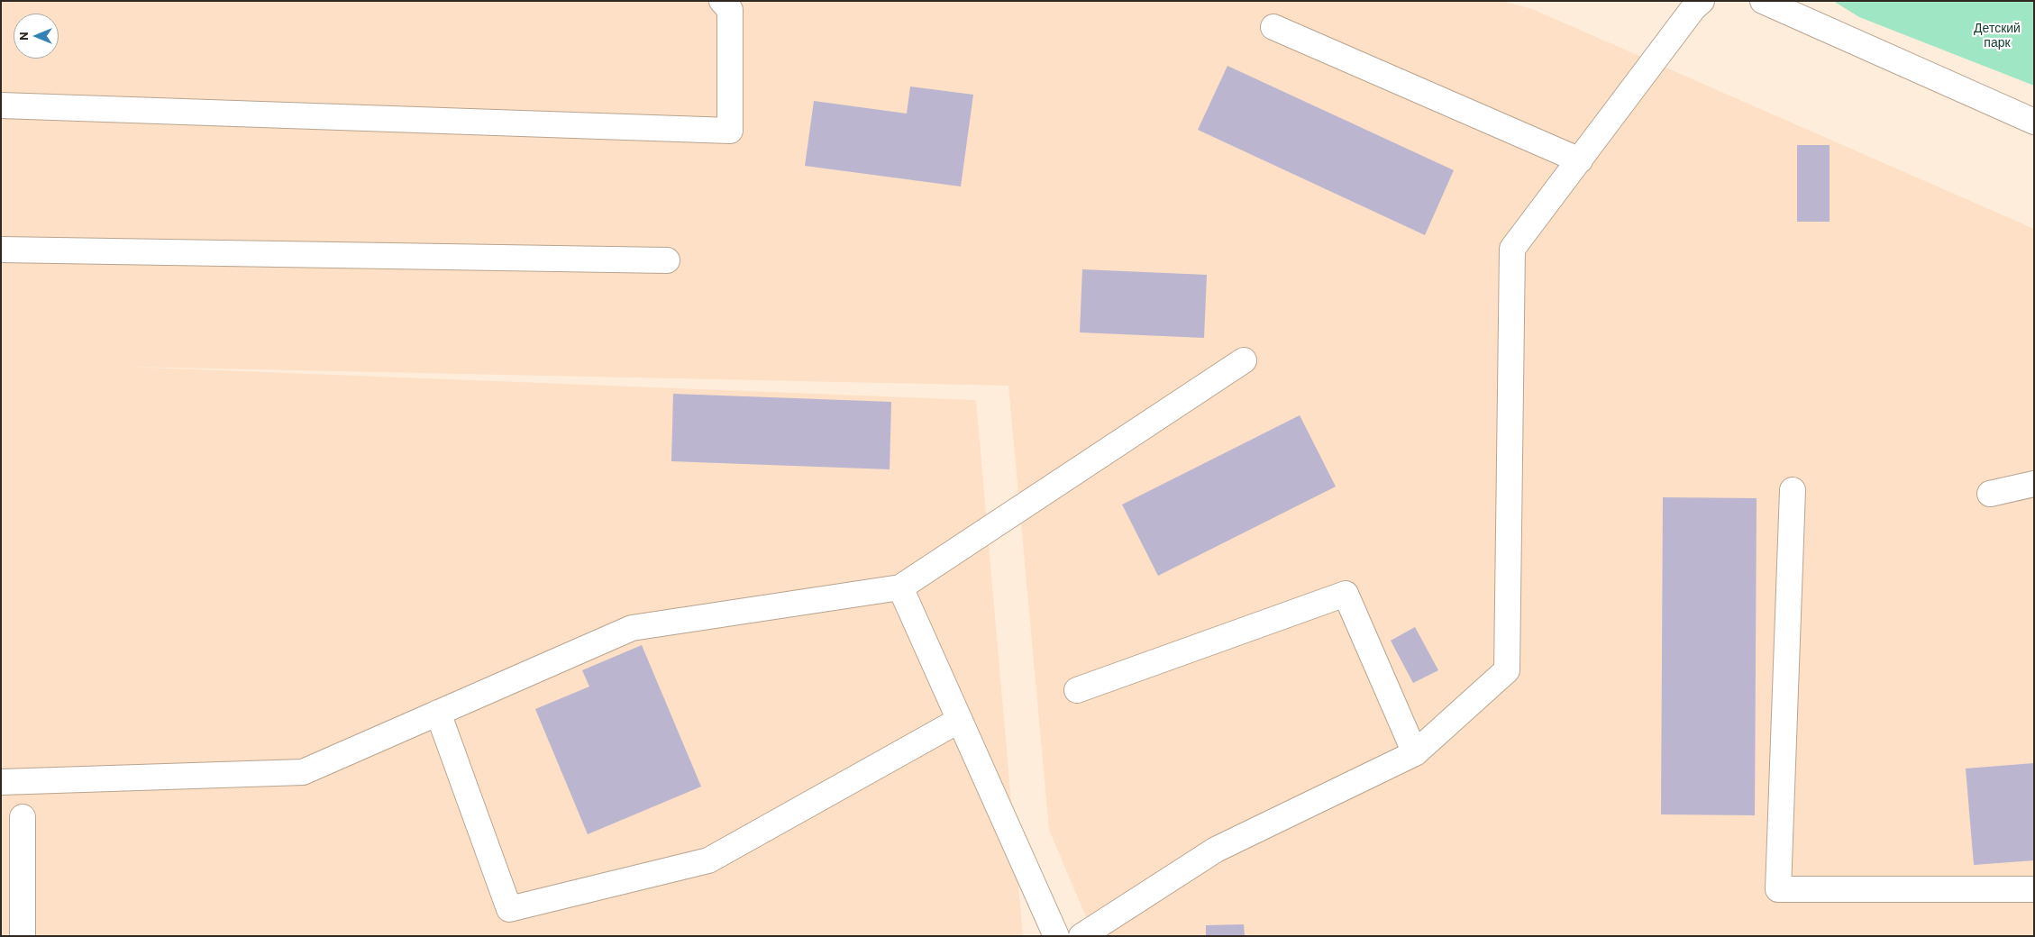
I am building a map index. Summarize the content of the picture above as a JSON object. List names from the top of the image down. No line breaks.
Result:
{"parks":["Детский парк"],"north":"left"}
